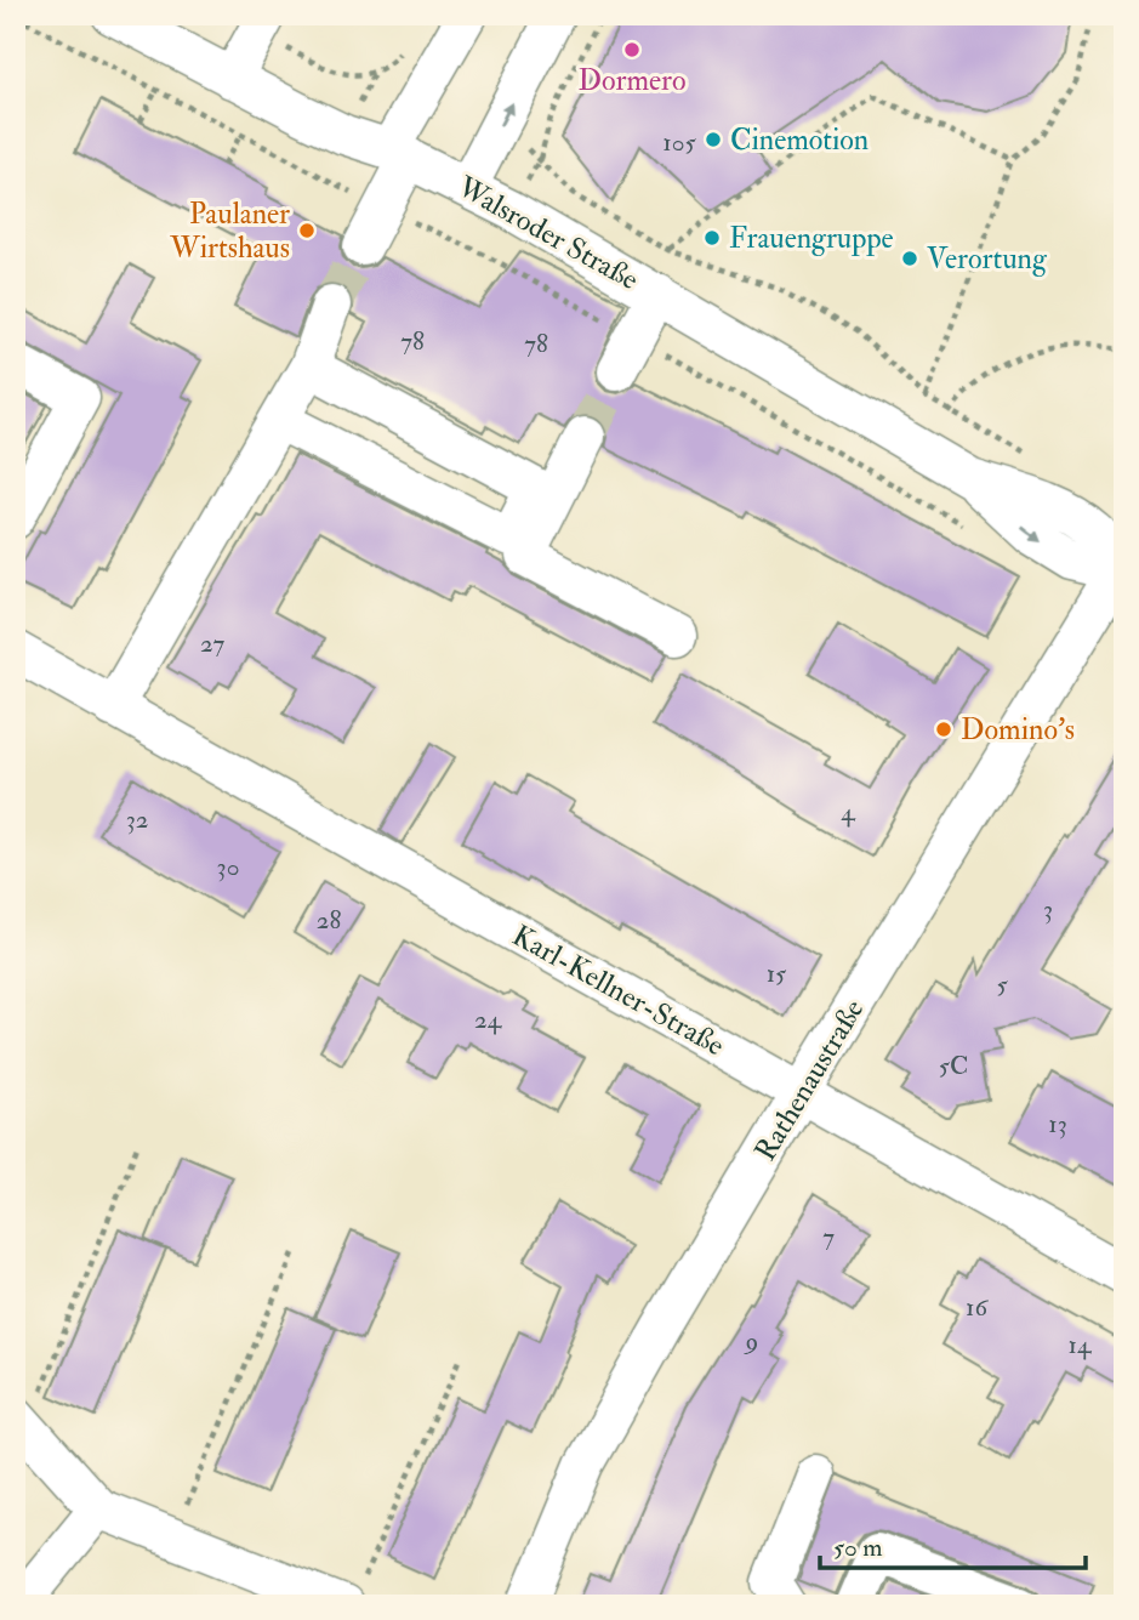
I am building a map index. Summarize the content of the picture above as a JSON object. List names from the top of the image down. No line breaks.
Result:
{"streets":{"street":["Walsroder Straße","Karl-Kellner-Straße","Rathenaustraße"]},"crossings":[["Walsroder Straße","Rathenaustraße"],["Karl-Kellner-Straße","Rathenaustraße"]],"places":["Dormero","Cinemotion","Paulaner Wirtshaus","Frauengruppe","Verortung","Domino's"],"house_numbers":["105","78","78","27","4","32","30","3","28","15","5","24","5C","13","7","16","9","14"],"scale_bar":"50 m"}
